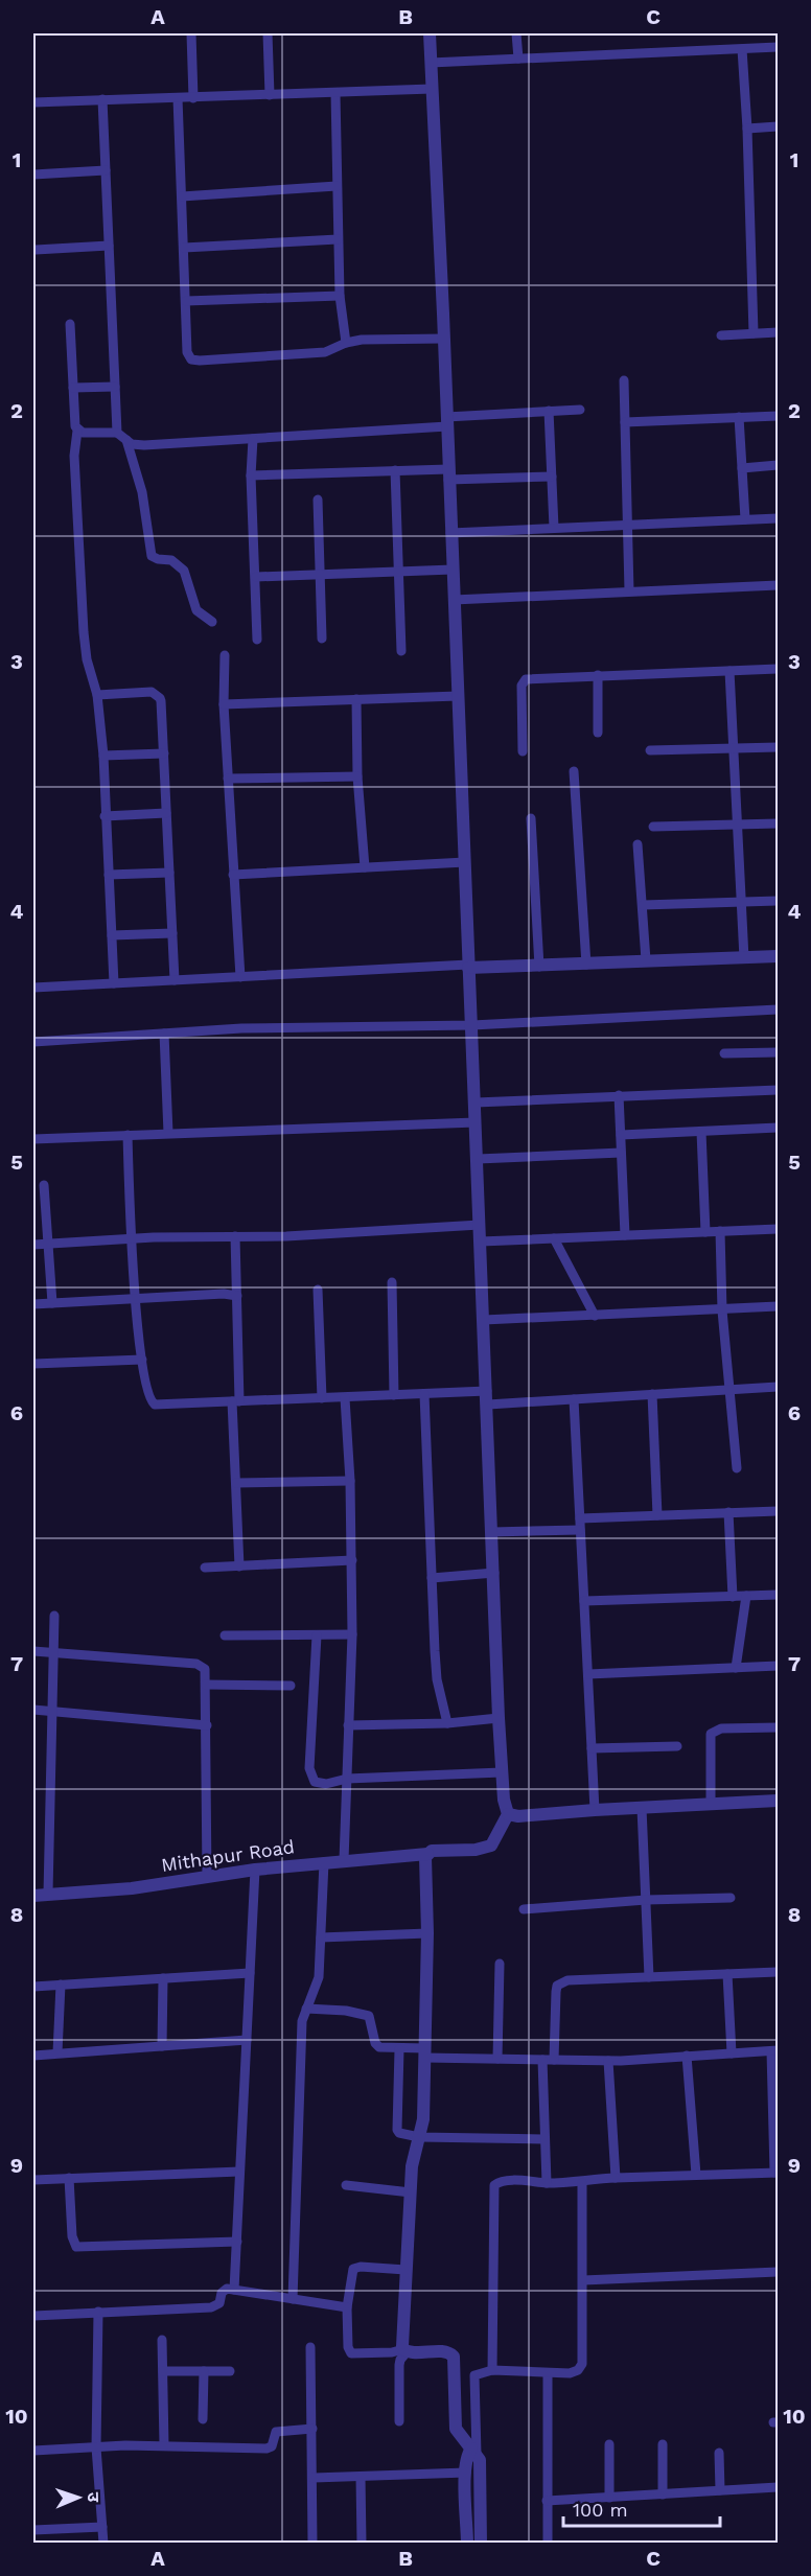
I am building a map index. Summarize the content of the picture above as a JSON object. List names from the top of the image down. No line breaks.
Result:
{"streets":{"street":["Mithapur Road"]},"scale_bar":"100 m","north":"right","grid":{"columns":["A","B","C"],"rows":["1","2","3","4","5","6","7","8","9","10"]}}
